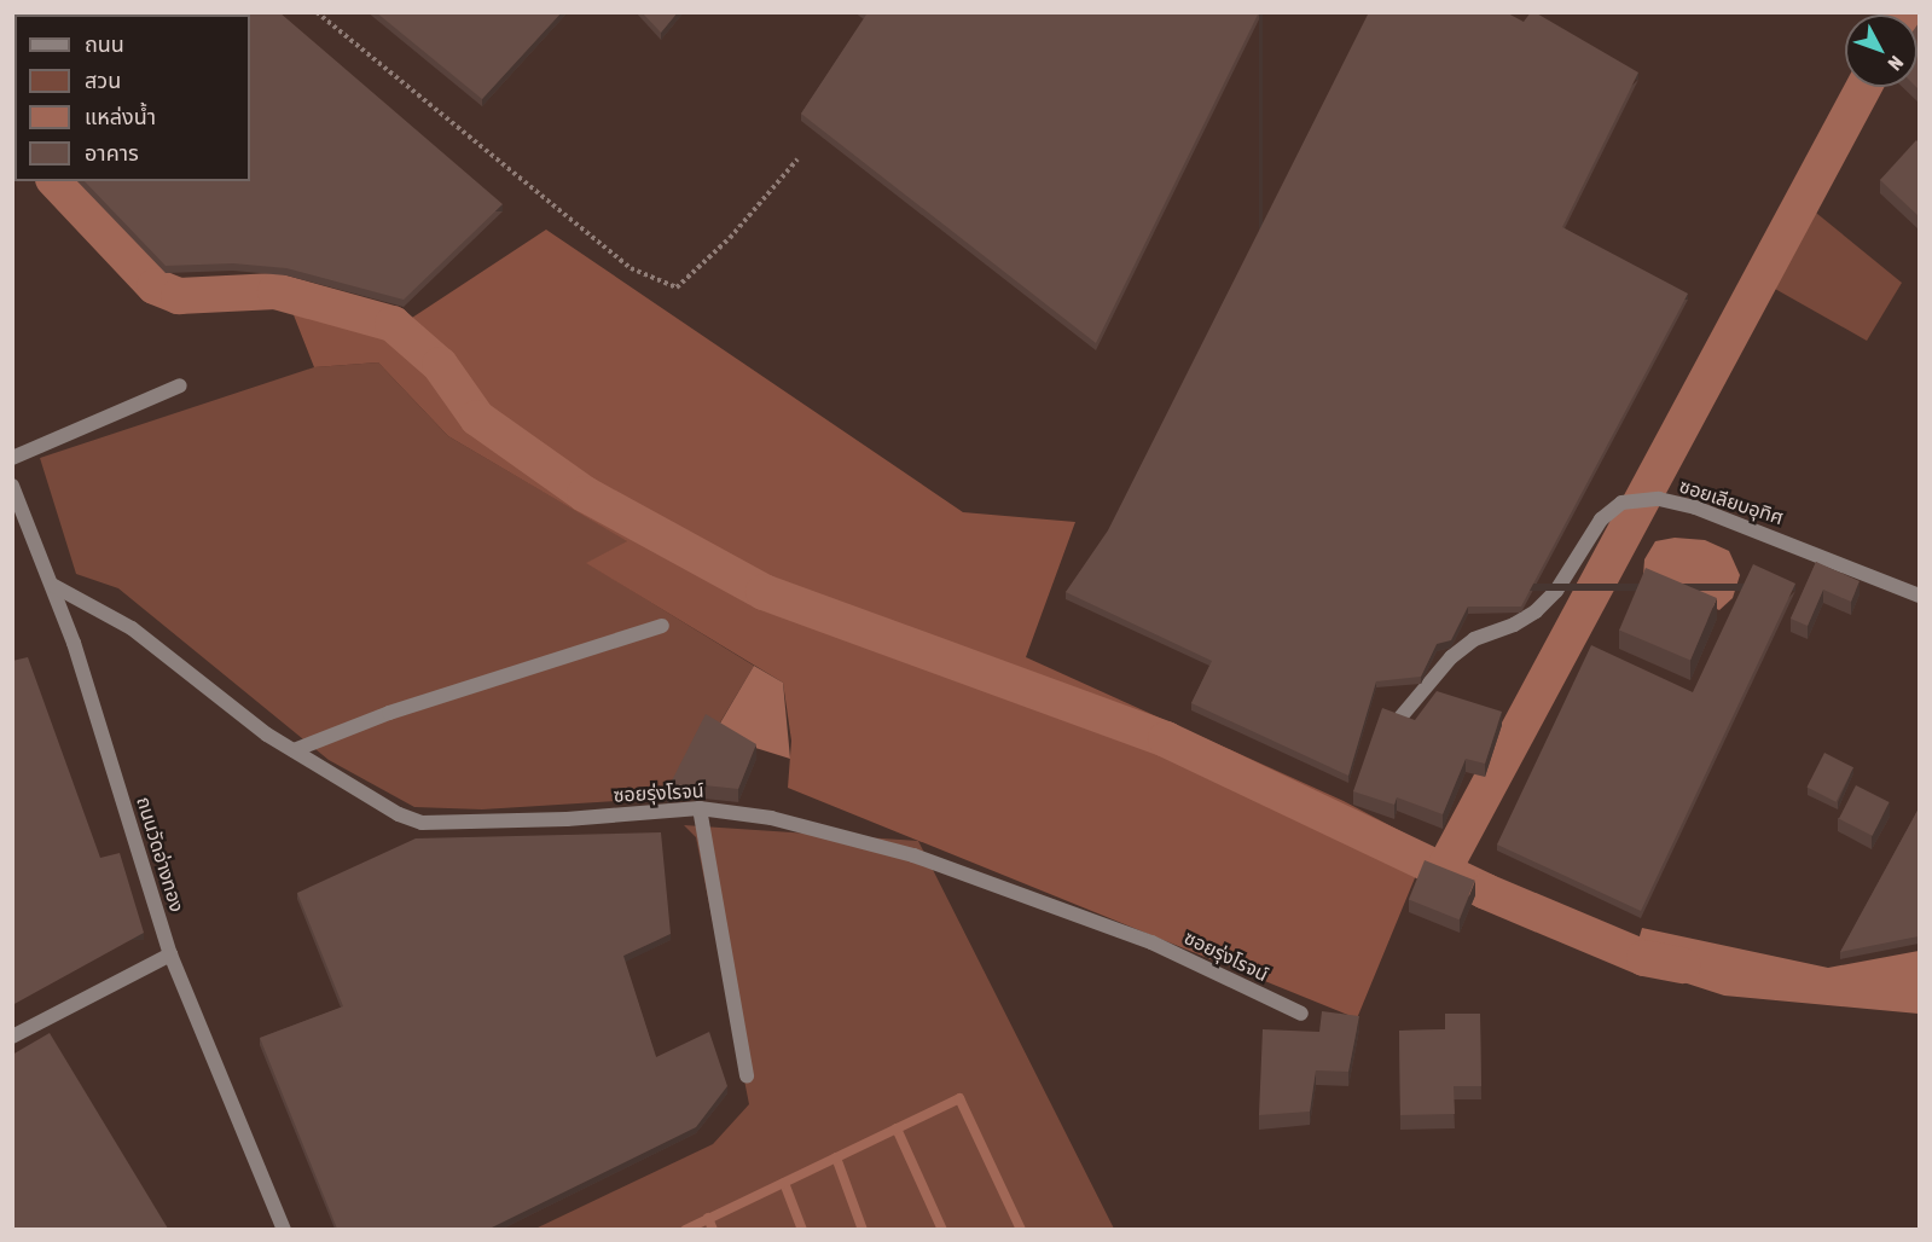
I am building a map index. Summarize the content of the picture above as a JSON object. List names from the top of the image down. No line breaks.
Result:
{"streets":{"street":["ซอยเลียบอุทิศ","ซอยรุ่งโรจน์","ถนนวัดอ่างทอง"]},"crossings":[["ซอยรุ่งโรจน์","ถนนวัดอ่างทอง"]],"legend":["ถนน","สวน","แหล่งน้ำ","อาคาร"],"north":"bottom right"}
